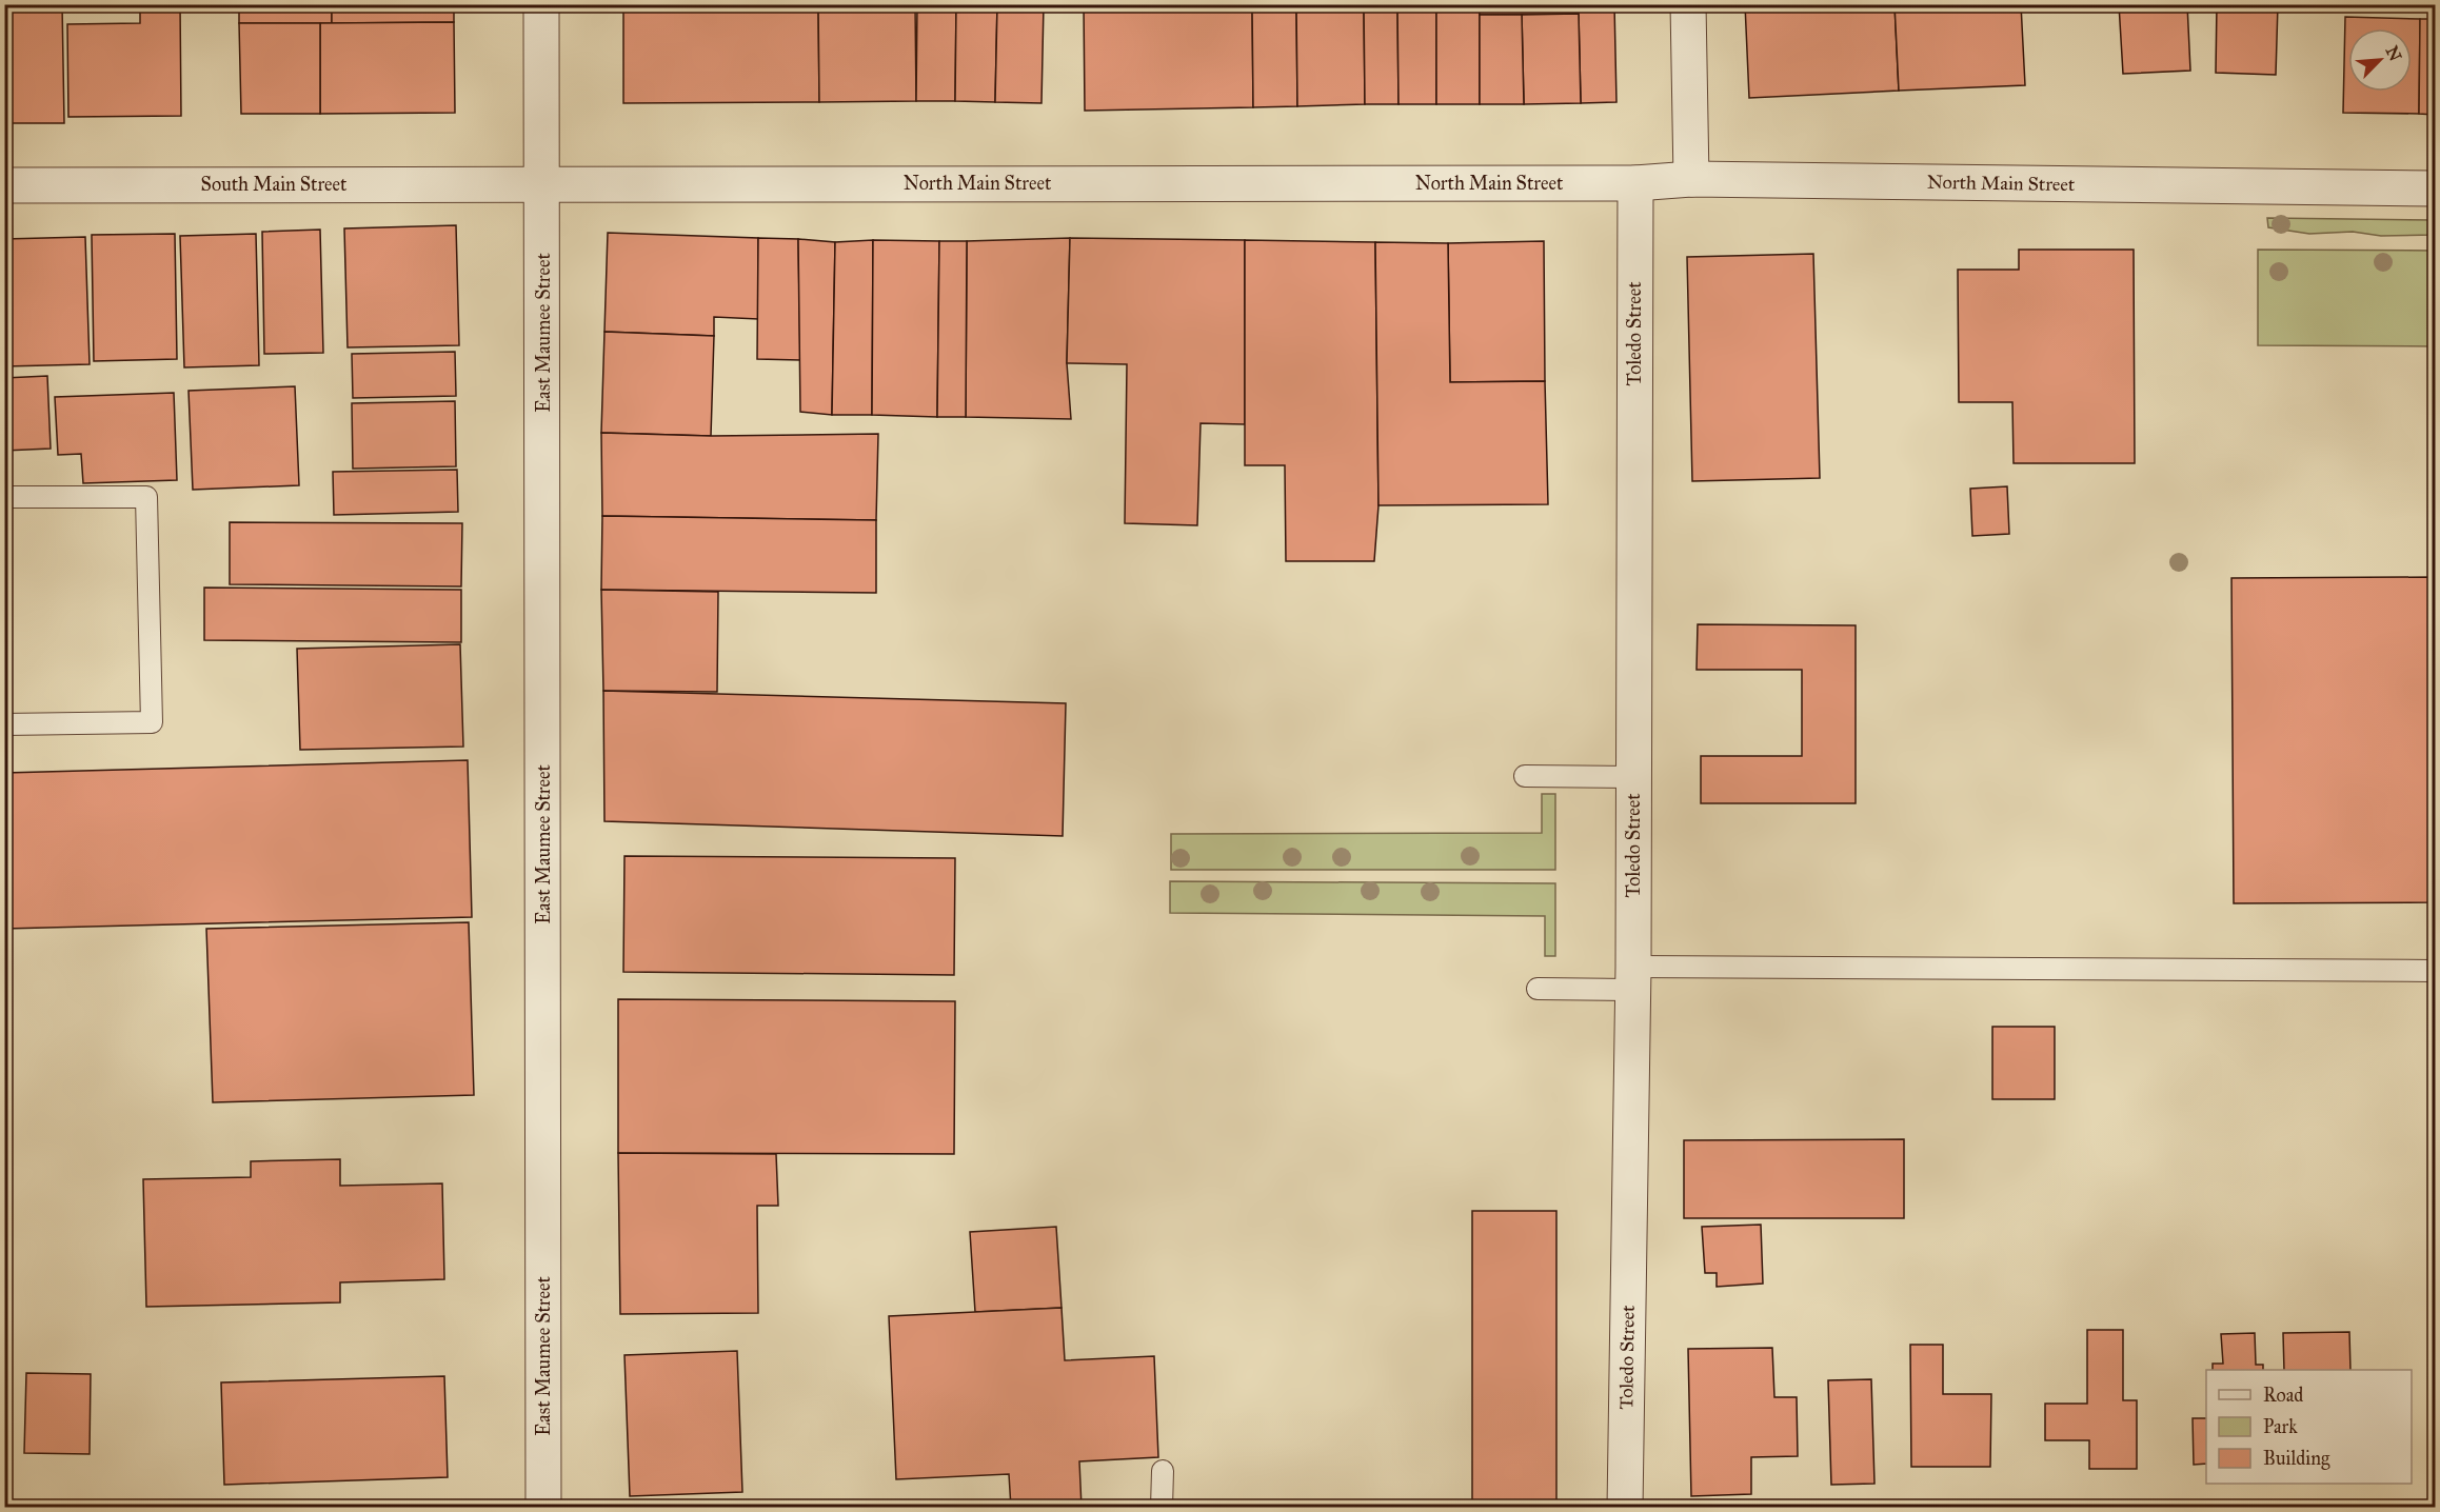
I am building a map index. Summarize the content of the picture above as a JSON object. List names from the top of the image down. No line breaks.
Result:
{"streets":{"street":["North Main Street","South Main Street","East Maumee Street","Toledo Street"]},"crossings":[["North Main Street","South Main Street"],["North Main Street","East Maumee Street"],["North Main Street","Toledo Street"],["South Main Street","East Maumee Street"]],"legend":["Road","Park","Building"],"north":"top right"}
